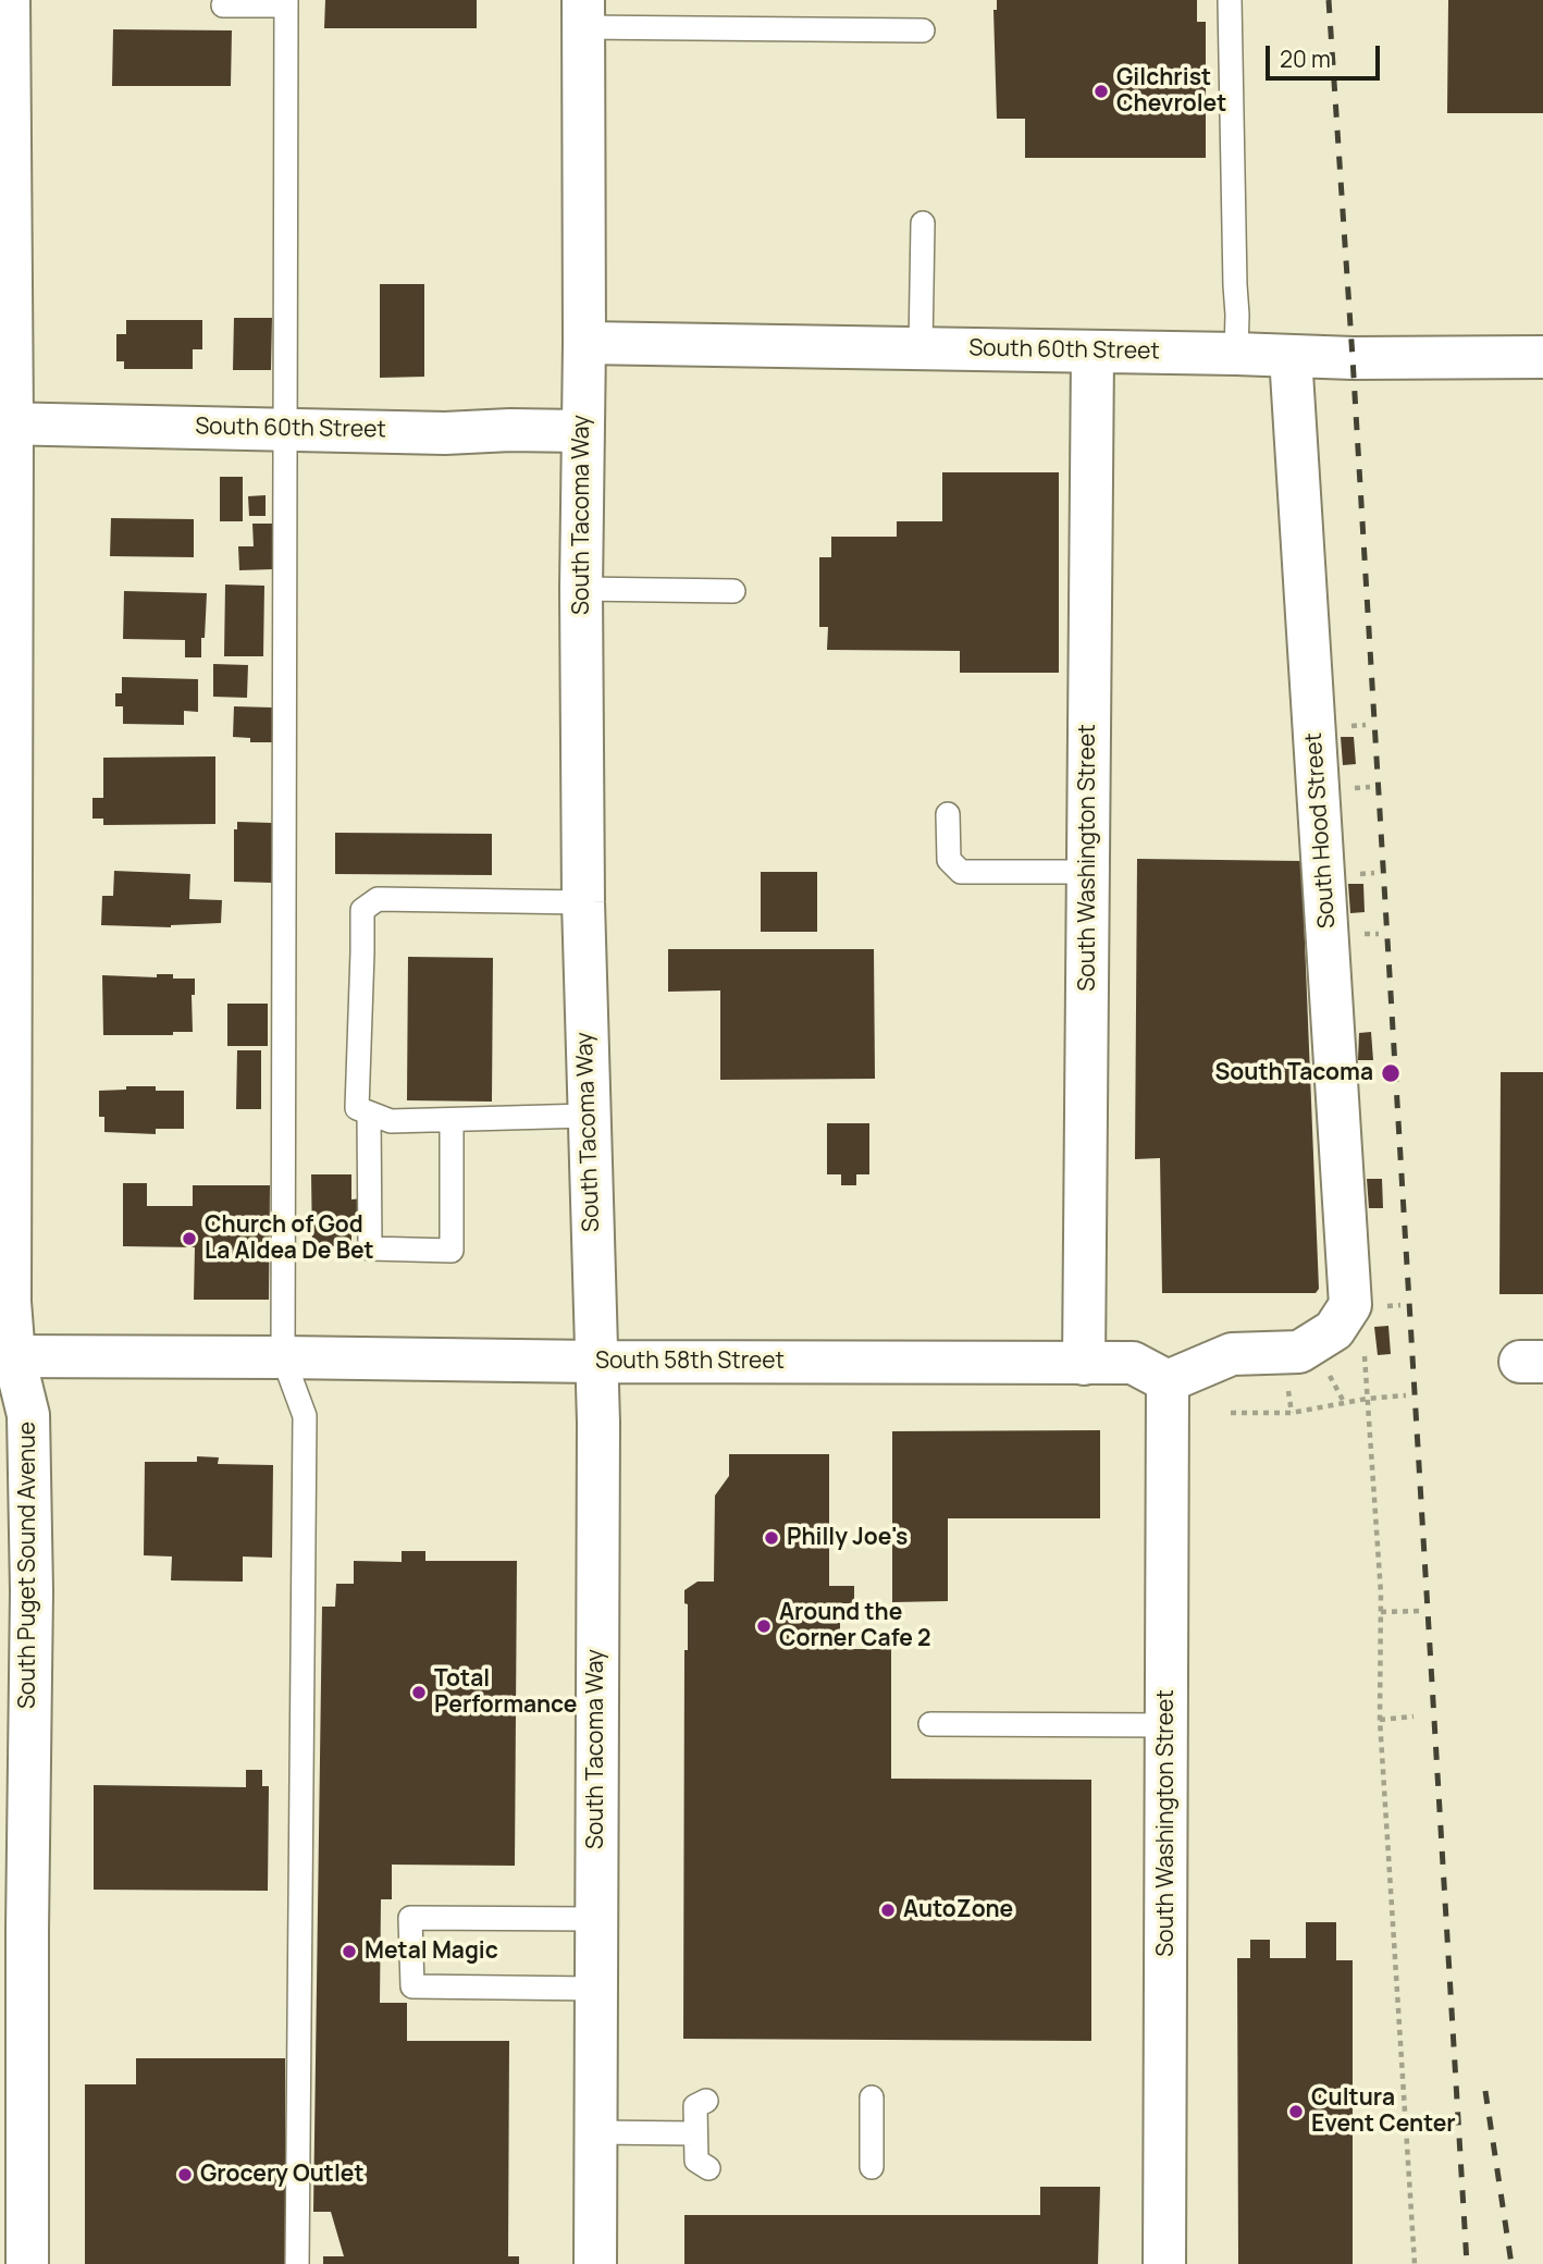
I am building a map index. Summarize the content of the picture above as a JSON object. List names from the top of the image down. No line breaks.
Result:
{"streets":{"street":["South 60th Street","South Tacoma Way","South Hood Street","South Washington Street","South 58th Street","South Puget Sound Avenue"]},"crossings":[["South 60th Street","South Tacoma Way"],["South 60th Street","South Hood Street"],["South 60th Street","South Washington Street"],["South 60th Street","South Puget Sound Avenue"],["South Tacoma Way","South 58th Street"],["South Hood Street","South Washington Street"],["South Hood Street","South 58th Street"],["South Washington Street","South 58th Street"],["South 58th Street","South Puget Sound Avenue"]],"places":["Gilchrist Chevrolet","South Tacoma","Church of God La Aldea De Bet","Philly Joe's","Around the Corner Cafe 2","Total Performance","AutoZone","Metal Magic","Cultura Event Center","Grocery Outlet"],"scale_bar":"20 m"}
